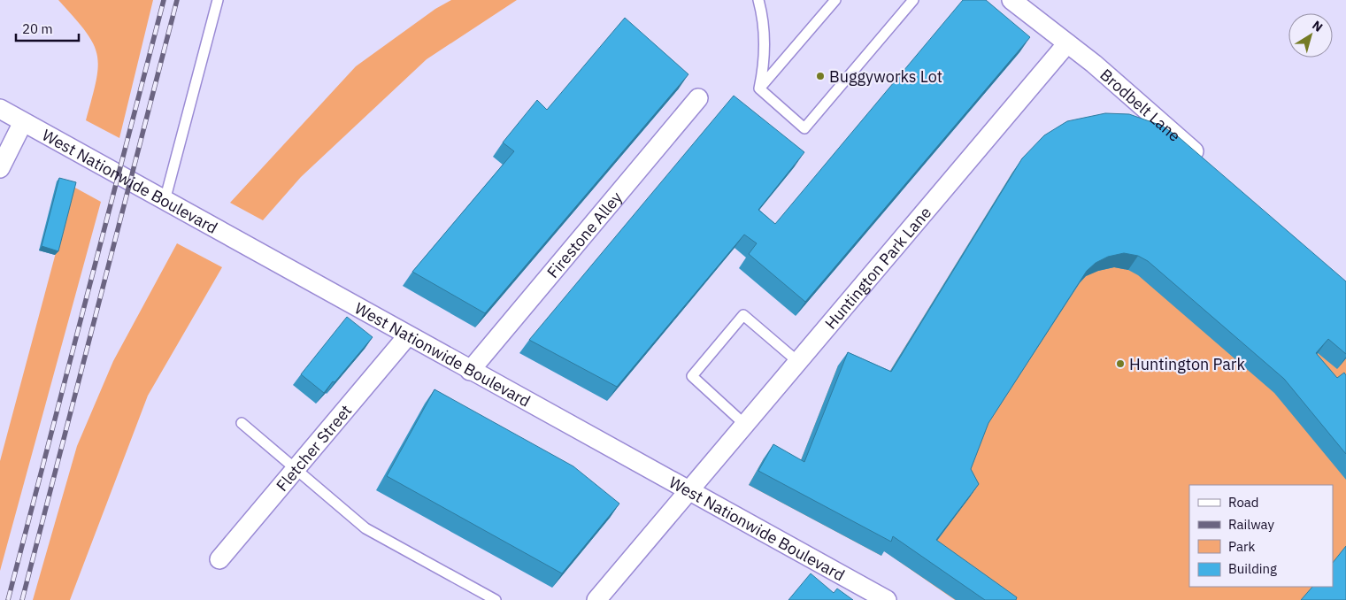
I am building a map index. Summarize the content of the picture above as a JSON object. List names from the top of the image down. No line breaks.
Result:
{"streets":{"street":["Brodbelt Lane","West Nationwide Boulevard","Firestone Alley","Huntington Park Lane","Fletcher Street"]},"crossings":[["Brodbelt Lane","Huntington Park Lane"],["West Nationwide Boulevard","Firestone Alley"],["West Nationwide Boulevard","Huntington Park Lane"],["West Nationwide Boulevard","Fletcher Street"]],"places":["Buggyworks Lot","Huntington Park"],"legend":["Road","Railway","Park","Building"],"scale_bar":"20 m","north":"top right"}
